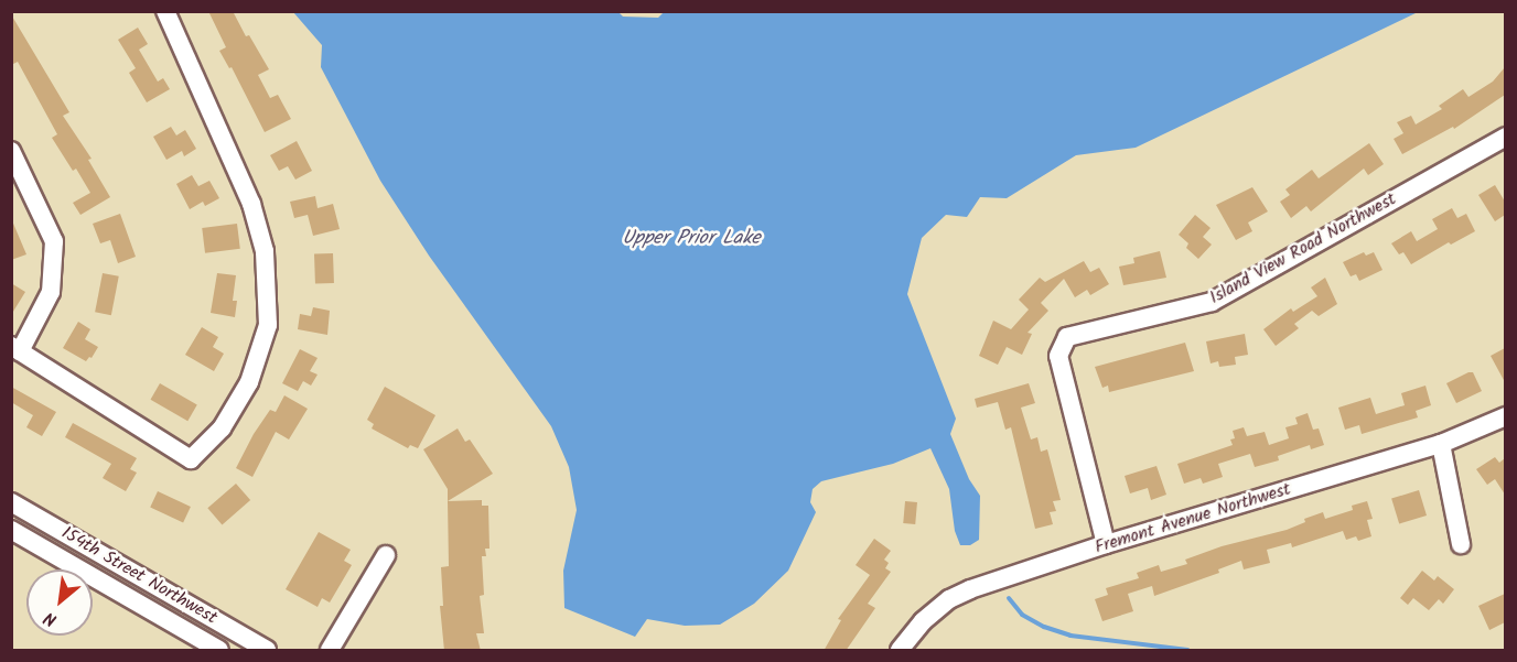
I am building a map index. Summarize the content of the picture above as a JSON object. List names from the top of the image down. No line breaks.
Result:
{"streets":{"street":["Island View Road Northwest","Fremont Avenue Northwest","154th Street Northwest"]},"crossings":[["Island View Road Northwest","Fremont Avenue Northwest"]],"water":["Upper Prior Lake"],"north":"bottom left"}
